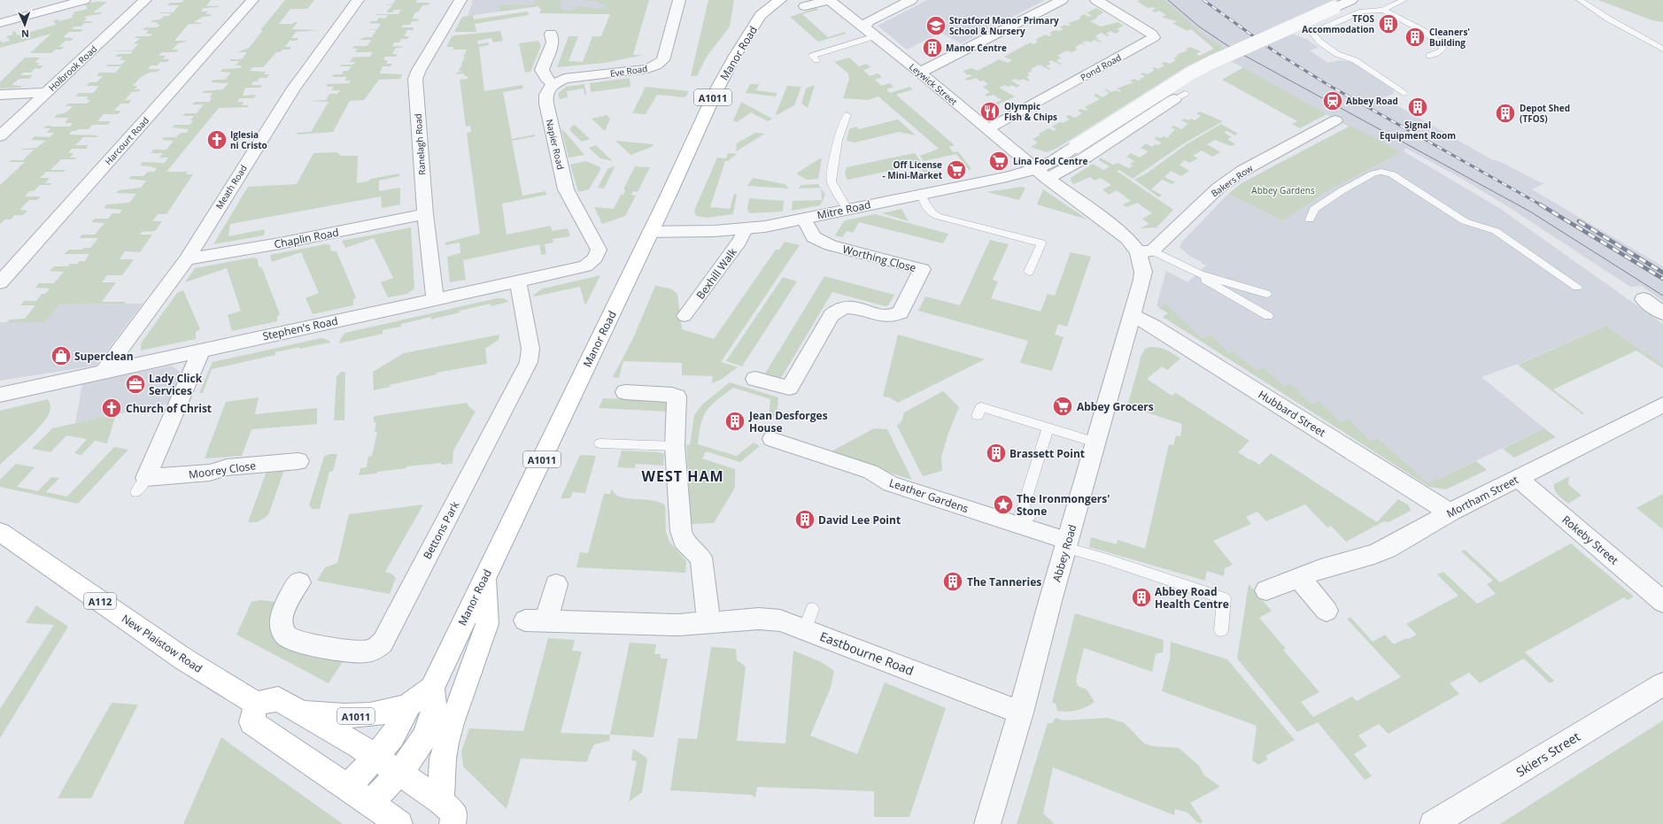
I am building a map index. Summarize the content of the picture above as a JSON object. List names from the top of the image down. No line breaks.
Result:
{"streets":{"main road":["Manor Road","A1011","A112","New Plaistow Road"],"street":["Pond Road","Holbrook Road","Eve Road","Leywick Street","Harcourt Road","Ranelagh Road","Napier Road","Bakers Row","Meath Road","Mitre Road","Chaplin Road","Worthing Close","Bexhill Walk","Stephen's Road","Hubbard Street","Moorey Close","Leather Gardens","Mortham Street","Bettons Park","Rokeby Street","Abbey Road","Eastbourne Road","Skiers Street"]},"crossings":[["Manor Road","A1011"],["Manor Road","Mitre Road"],["Pond Road","Leywick Street"],["Eve Road","Napier Road"],["Leywick Street","Mitre Road"],["Leywick Street","Abbey Road"],["Ranelagh Road","Chaplin Road"],["Ranelagh Road","Stephen's Road"],["Napier Road","Stephen's Road"],["Bakers Row","Abbey Road"],["Meath Road","Chaplin Road"],["Meath Road","Stephen's Road"],["Mitre Road","Worthing Close"],["Mitre Road","Bexhill Walk"],["Mitre Road","Abbey Road"],["Stephen's Road","Moorey Close"],["Stephen's Road","Bettons Park"],["Hubbard Street","Mortham Street"],["Hubbard Street","Abbey Road"],["Leather Gardens","Abbey Road"],["Mortham Street","Rokeby Street"],["Abbey Road","Eastbourne Road"]],"districts":["WEST HAM"],"parks":["Abbey Gardens"],"places":{"building":["TFOS Accommodation","Cleaners' Building","Manor Centre","Signal Equipment Room","Depot Shed (TFOS)","Jean Desforges House","Brassett Point","David Lee Point","The Tanneries","Abbey Road Health Centre"],"school or university":["Stratford Manor Primary School & Nursery"],"station":["Abbey Road"],"restaurant":["Olympic Fish & Chips"],"church":["Iglesia ni Cristo","Church of Christ"],"supermarket":["Lina Food Centre","Off License - Mini-Market","Abbey Grocers"],"shop":["Superclean"],"office":["Lady Click Services"],"place":["The Ironmongers' Stone"]},"north":"bottom"}
